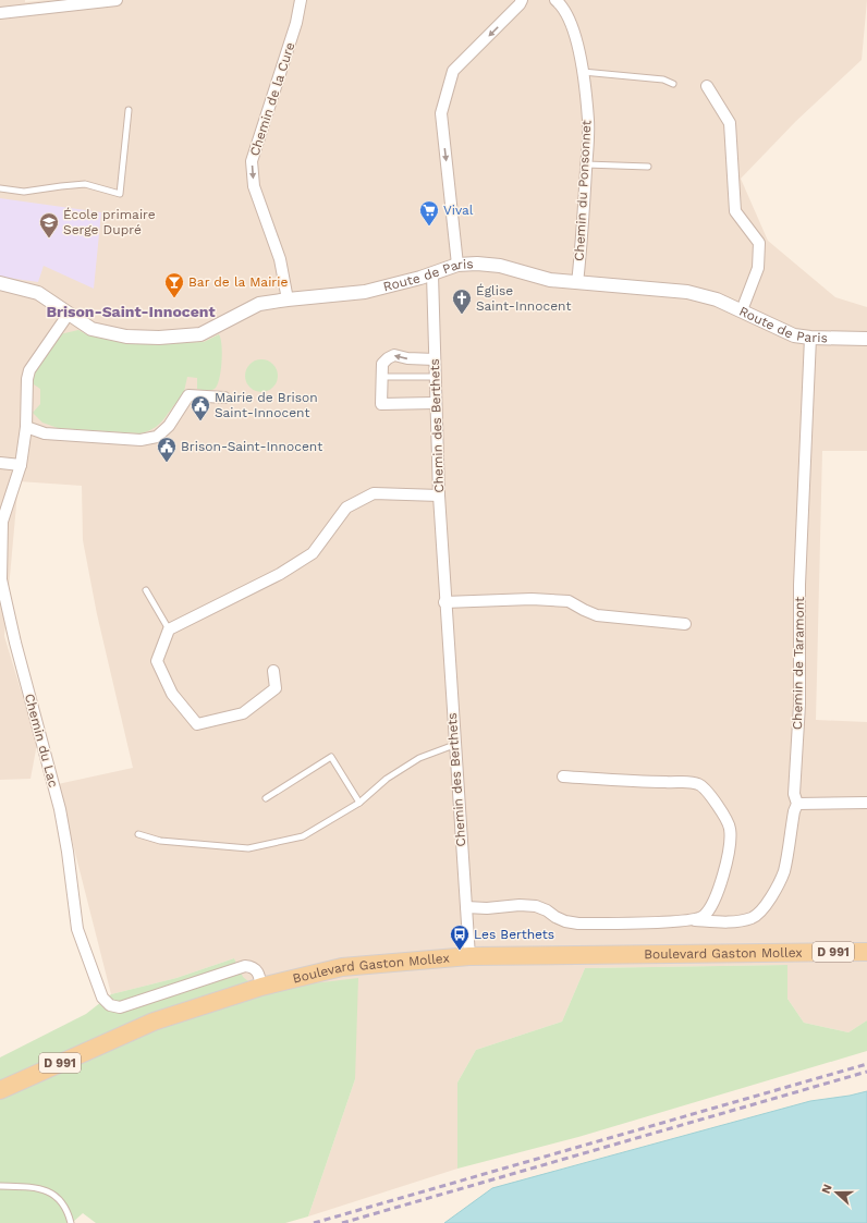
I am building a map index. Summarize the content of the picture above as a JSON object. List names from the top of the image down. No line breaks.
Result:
{"streets":{"main road":["D 991","Boulevard Gaston Mollex"],"street":["Chemin de la Cure","Chemin du Ponsonnet","Route de Paris","Chemin des Berthets","Chemin de Taramont","Chemin du Lac"]},"crossings":[["Chemin de la Cure","Route de Paris"],["Chemin du Ponsonnet","Route de Paris"],["Route de Paris","Chemin des Berthets"],["Route de Paris","Chemin de Taramont"],["Route de Paris","Chemin du Lac"],["Chemin des Berthets","Chemin de Taramont"],["Chemin des Berthets","Boulevard Gaston Mollex"],["Chemin du Lac","Boulevard Gaston Mollex"]],"one_way":["Chemin de la Cure"],"districts":["Brison-Saint-Innocent"],"places":{"supermarket":["Vival"],"school or university":["École primaire Serge Dupré"],"bar":["Bar de la Mairie"],"church":["Église Saint-Innocent"],"public building":["Mairie de Brison Saint-Innocent","Brison-Saint-Innocent"],"bus stop":["Les Berthets"]},"north":"left"}
